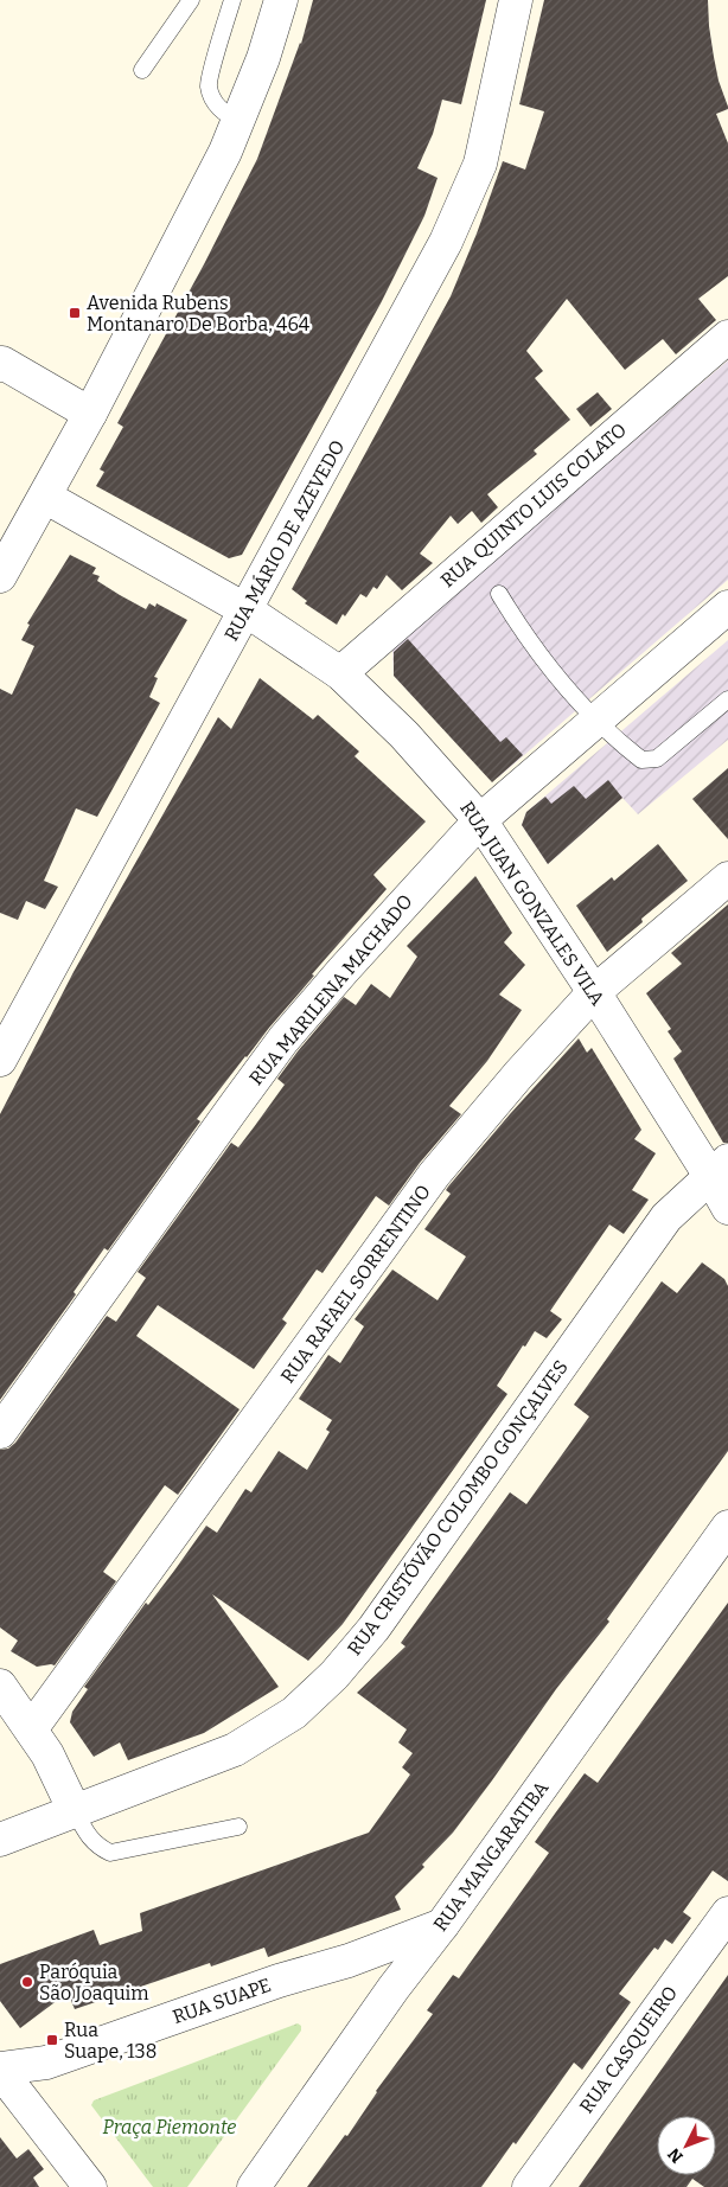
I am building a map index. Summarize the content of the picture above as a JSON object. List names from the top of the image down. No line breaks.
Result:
{"streets":{"street":["RUA QUINTO LUIS COLATO","RUA MÁRIO DE AZEVEDO","RUA JUAN GONZALES VILA","RUA MARILENA MACHADO","RUA RAFAEL SORRENTINO","RUA CRISTÓVÃO COLOMBO GONÇALVES","RUA MANGARATIBA","RUA SUAPE","RUA CASQUEIRO"]},"crossings":[["RUA QUINTO LUIS COLATO","RUA JUAN GONZALES VILA"],["RUA MÁRIO DE AZEVEDO","RUA JUAN GONZALES VILA"],["RUA JUAN GONZALES VILA","RUA MARILENA MACHADO"],["RUA JUAN GONZALES VILA","RUA RAFAEL SORRENTINO"],["RUA JUAN GONZALES VILA","RUA CRISTÓVÃO COLOMBO GONÇALVES"],["RUA MANGARATIBA","RUA SUAPE"]],"parks":["Praça Piemonte"],"places":{"transit":["Avenida Rubens Montanaro De Borba, 464","Rua Suape, 138"],"other":["Paróquia São Joaquim"]},"north":"bottom left"}
